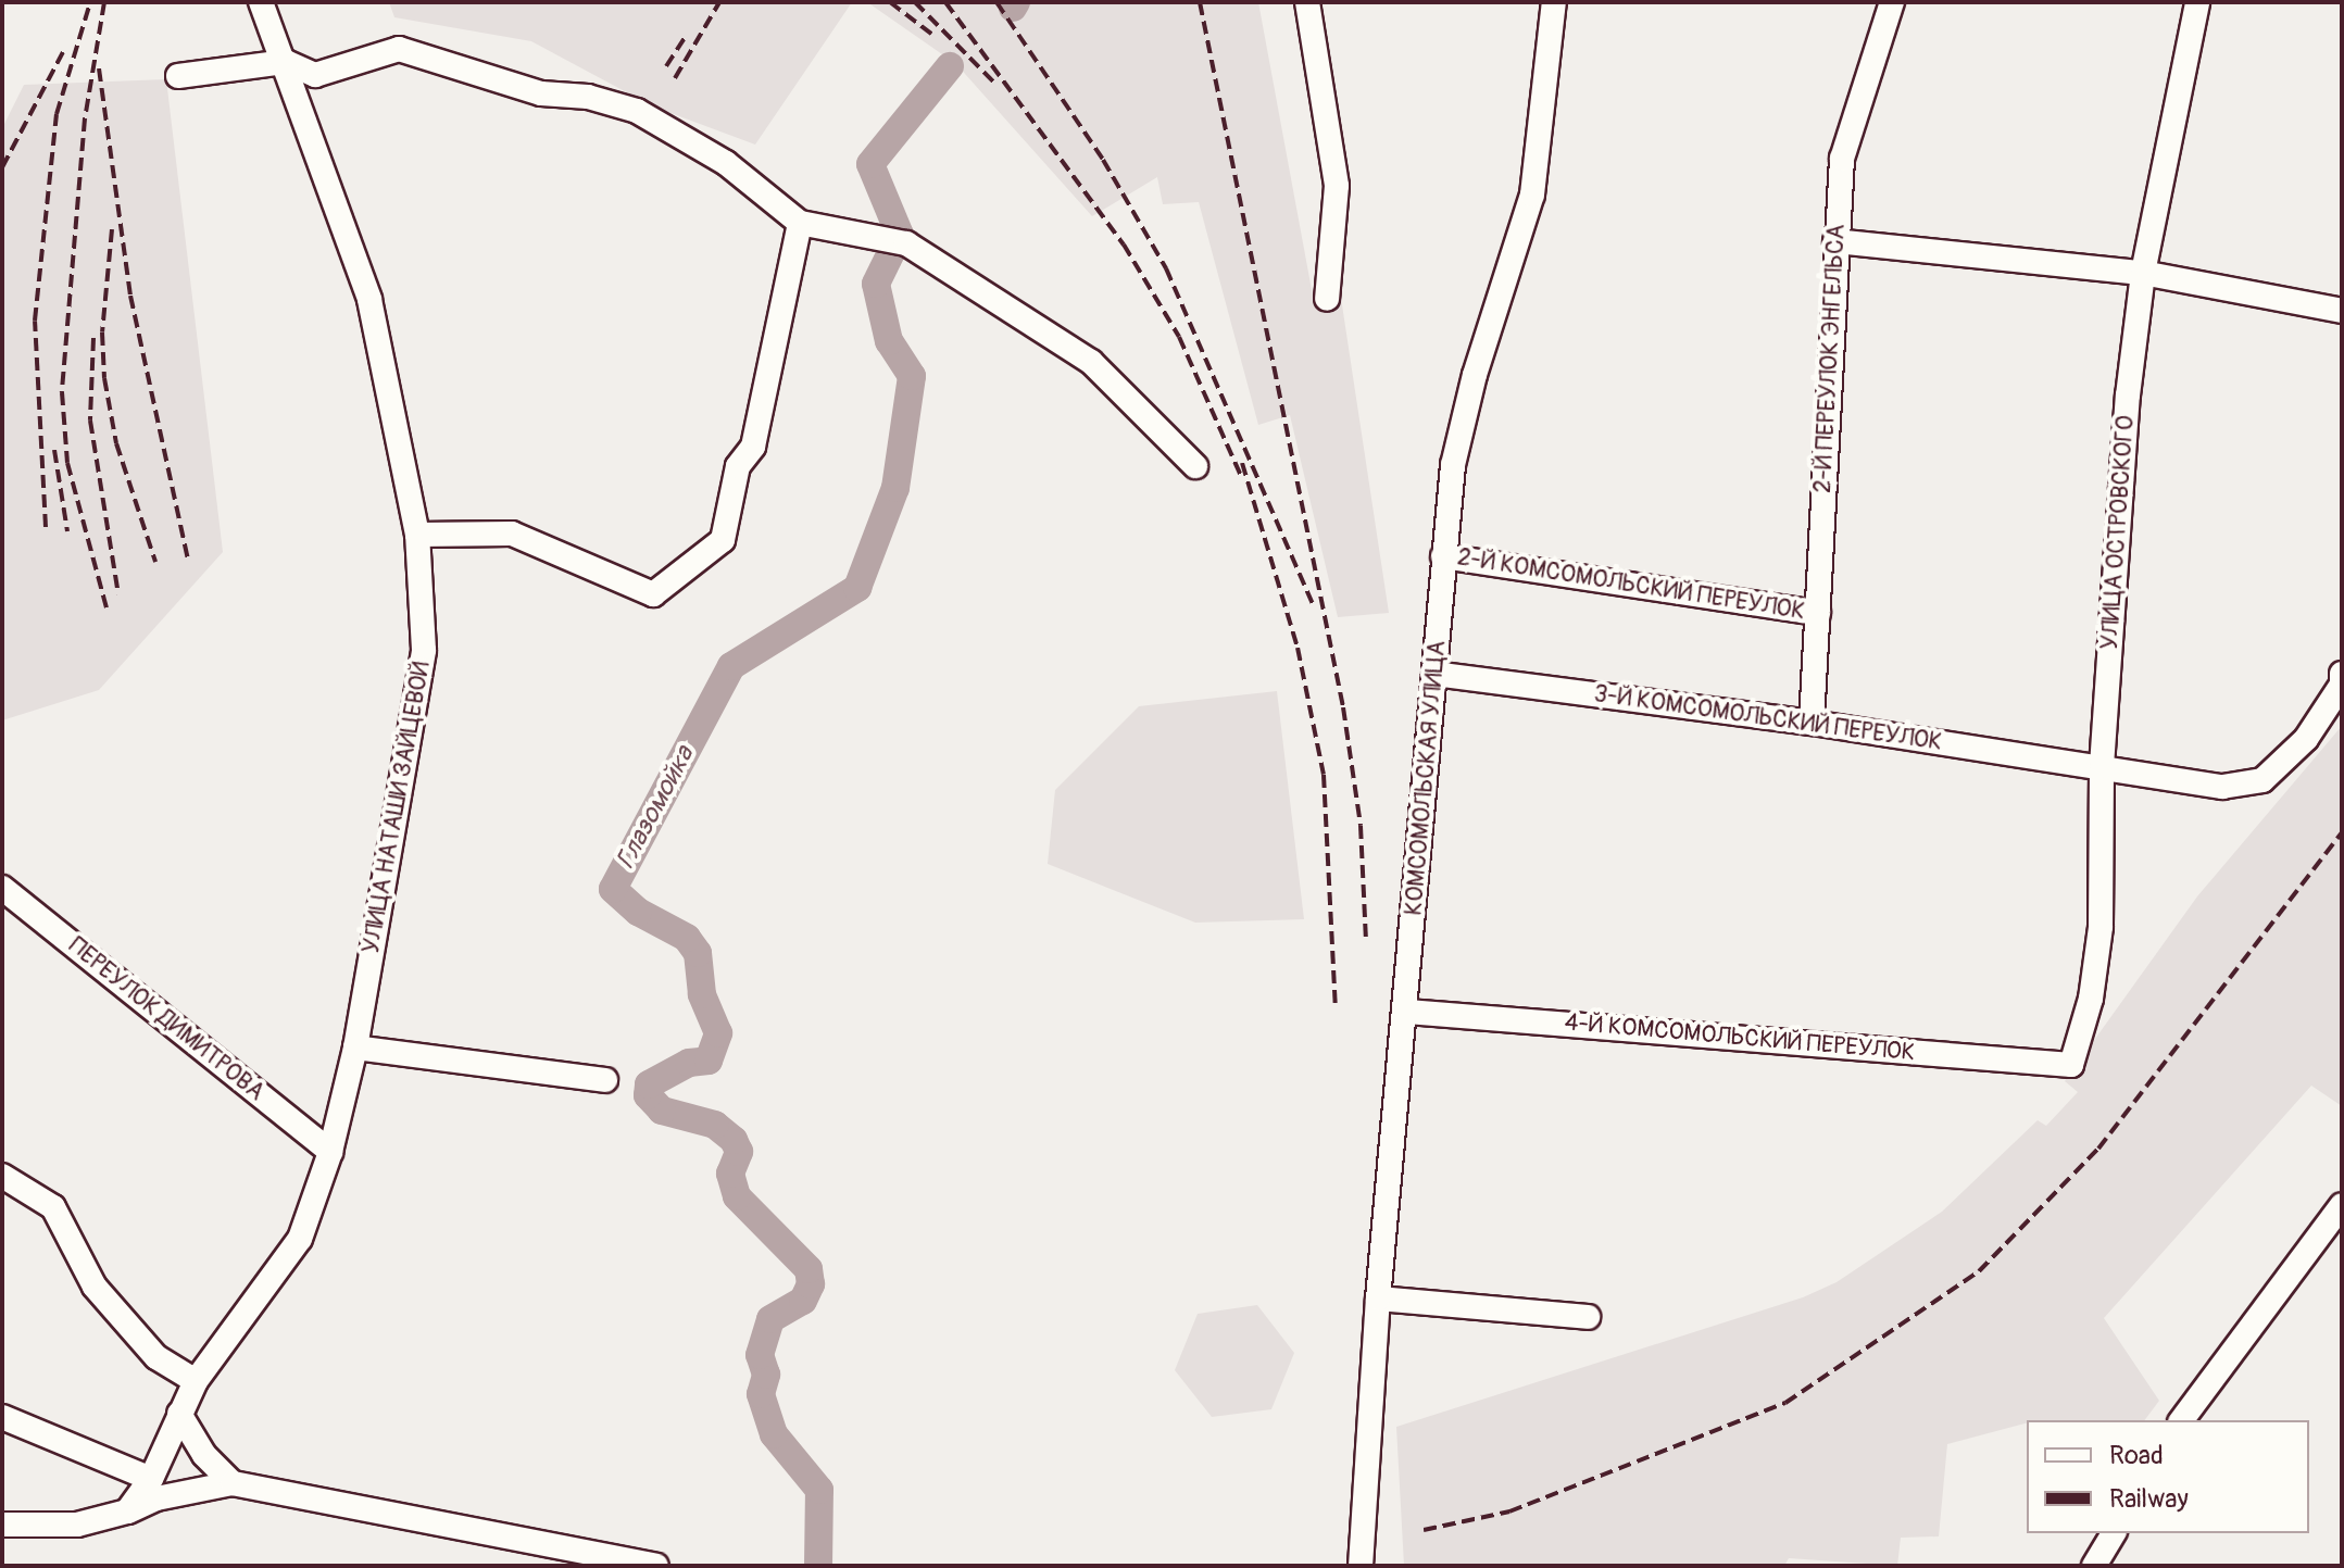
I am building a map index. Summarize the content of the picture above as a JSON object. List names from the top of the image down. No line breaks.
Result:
{"streets":{"street":["2-Й ПЕРЕУЛОК ЭНГЕЛЬСА","УЛИЦА ОСТРОВСКОГО","2-Й КОМСОМОЛЬСКИЙ ПЕРЕУЛОК","3-Й КОМСОМОЛЬСКИЙ ПЕРЕУЛОК","КОМСОМОЛЬСКАЯ УЛИЦА","УЛИЦА НАТАШИ ЗАЙЦЕВОЙ","ПЕРЕУЛОК ДИМИТРОВА","4-Й КОМСОМОЛЬСКИЙ ПЕРЕУЛОК"]},"crossings":[["2-Й ПЕРЕУЛОК ЭНГЕЛЬСА","2-Й КОМСОМОЛЬСКИЙ ПЕРЕУЛОК"],["2-Й ПЕРЕУЛОК ЭНГЕЛЬСА","3-Й КОМСОМОЛЬСКИЙ ПЕРЕУЛОК"],["УЛИЦА ОСТРОВСКОГО","3-Й КОМСОМОЛЬСКИЙ ПЕРЕУЛОК"],["УЛИЦА ОСТРОВСКОГО","4-Й КОМСОМОЛЬСКИЙ ПЕРЕУЛОК"],["2-Й КОМСОМОЛЬСКИЙ ПЕРЕУЛОК","КОМСОМОЛЬСКАЯ УЛИЦА"],["3-Й КОМСОМОЛЬСКИЙ ПЕРЕУЛОК","КОМСОМОЛЬСКАЯ УЛИЦА"],["КОМСОМОЛЬСКАЯ УЛИЦА","4-Й КОМСОМОЛЬСКИЙ ПЕРЕУЛОК"],["УЛИЦА НАТАШИ ЗАЙЦЕВОЙ","ПЕРЕУЛОК ДИМИТРОВА"]],"water":["Глазомойка"],"legend":["Road","Railway"]}
